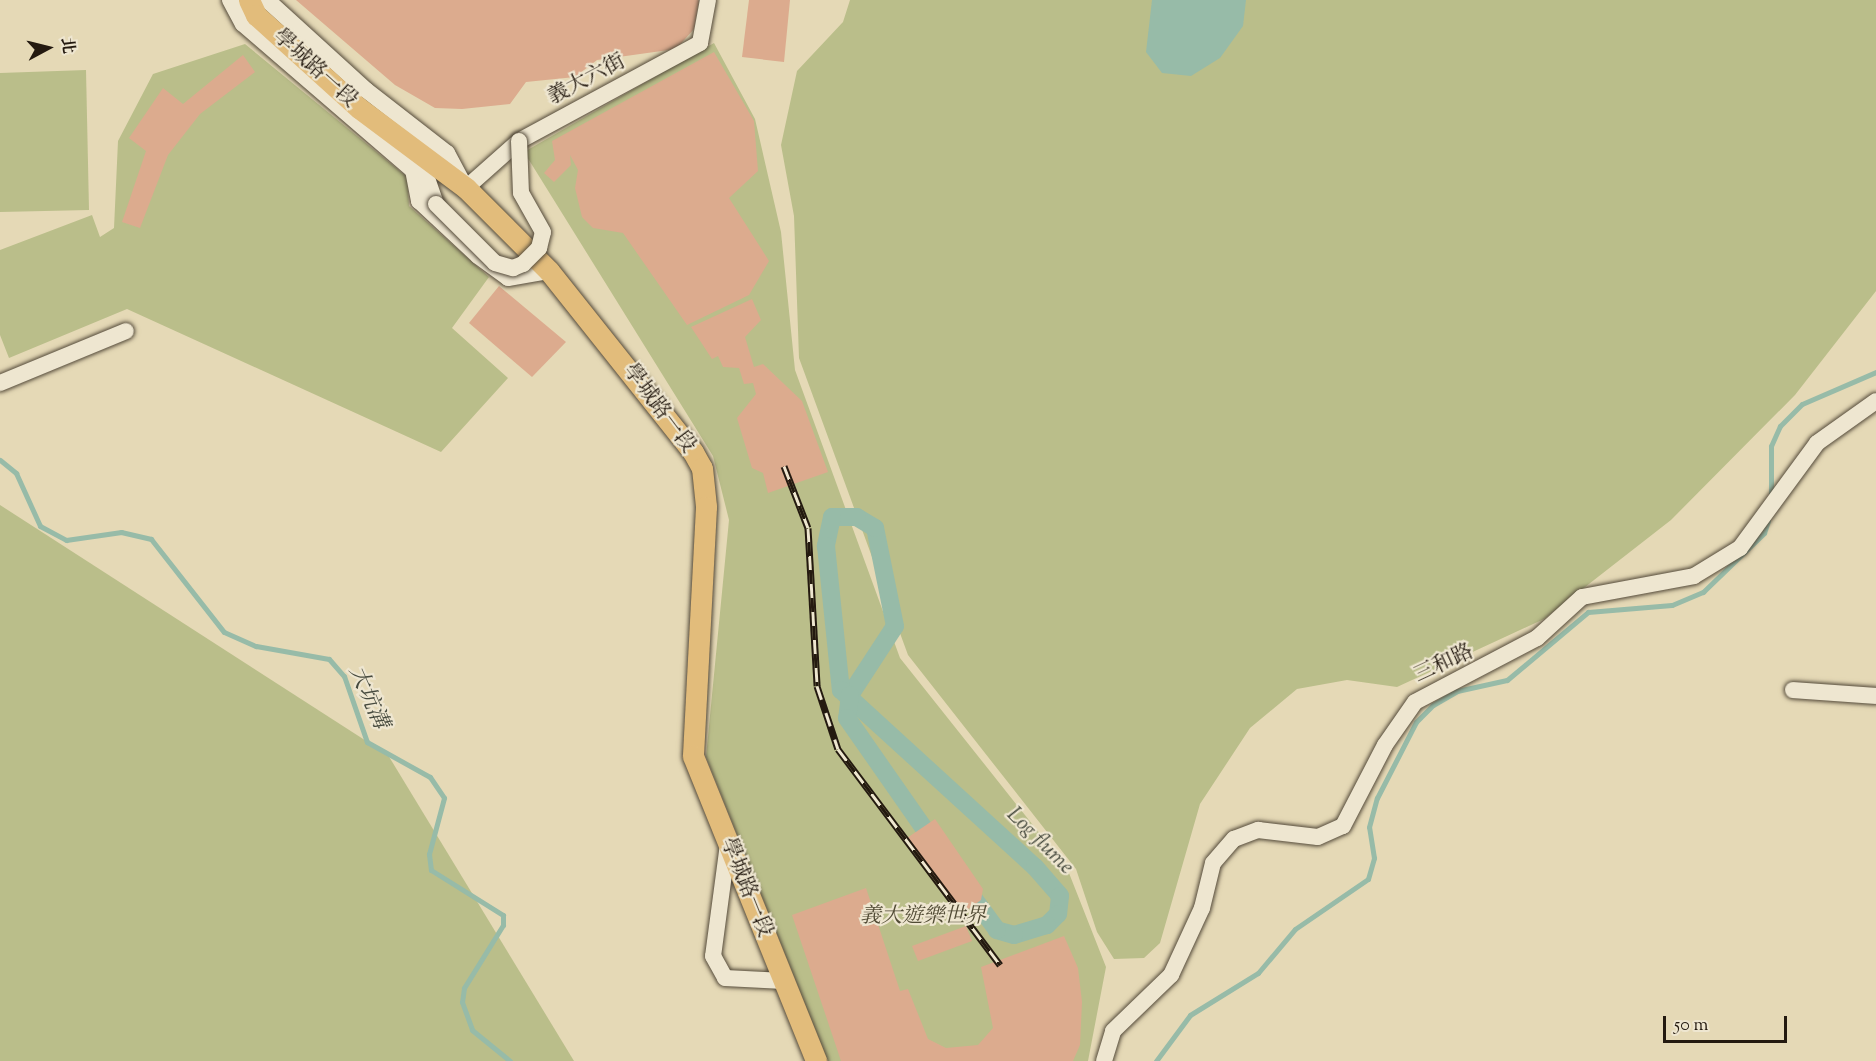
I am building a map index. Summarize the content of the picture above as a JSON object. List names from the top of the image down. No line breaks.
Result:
{"streets":{"main road":["學城路一段"],"street":["義大六街","三和路"]},"crossings":[["學城路一段","義大六街"]],"water":["大坑溝","Log flume"],"parks":["義大遊樂世界"],"scale_bar":"50 m","north":"right"}
